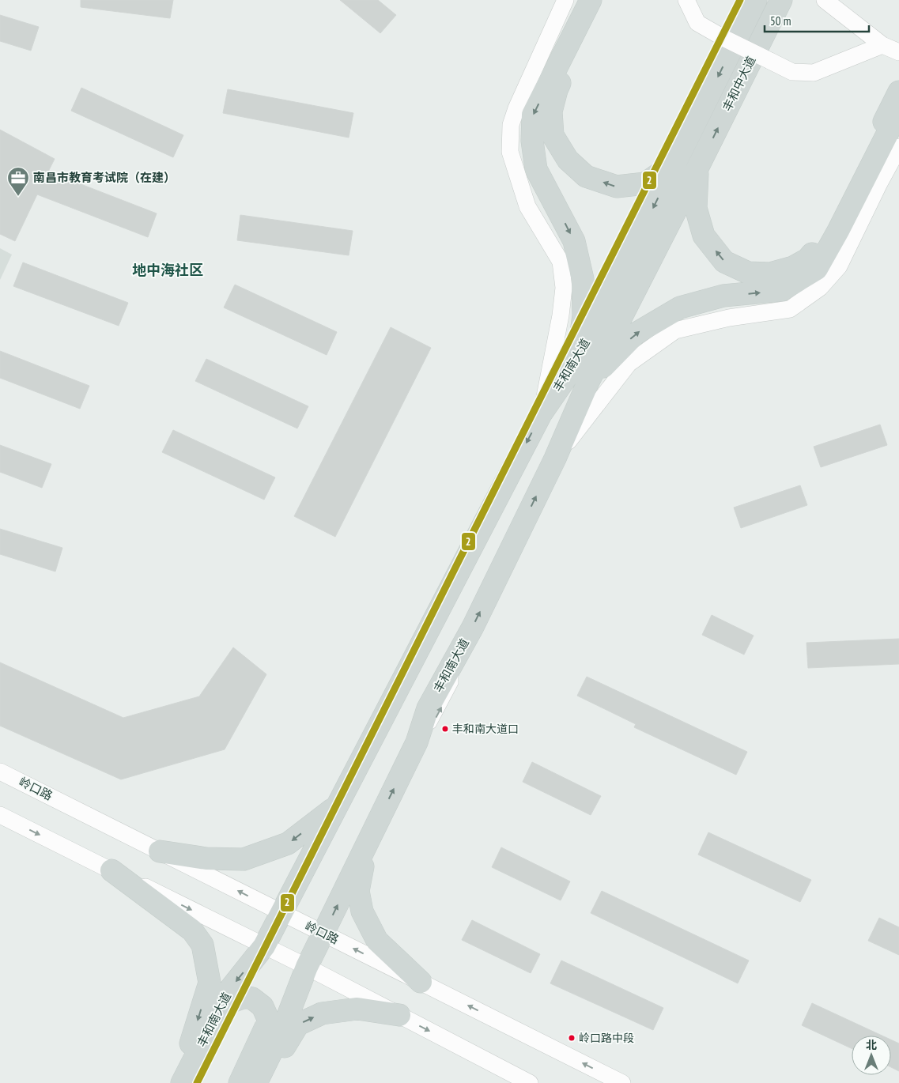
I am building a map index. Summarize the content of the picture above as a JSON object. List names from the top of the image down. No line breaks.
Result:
{"streets":{"main road":["丰和中大道","丰和南大道"],"street":["岭口路"]},"crossings":[["丰和中大道","丰和南大道"],["丰和南大道","岭口路"]],"districts":["地中海社区"],"places":{"office":["南昌市教育考试院（在建）"],"other":["丰和南大道口","岭口路中段"]},"lines":["transit line 2"],"scale_bar":"50 m","north":"top"}
